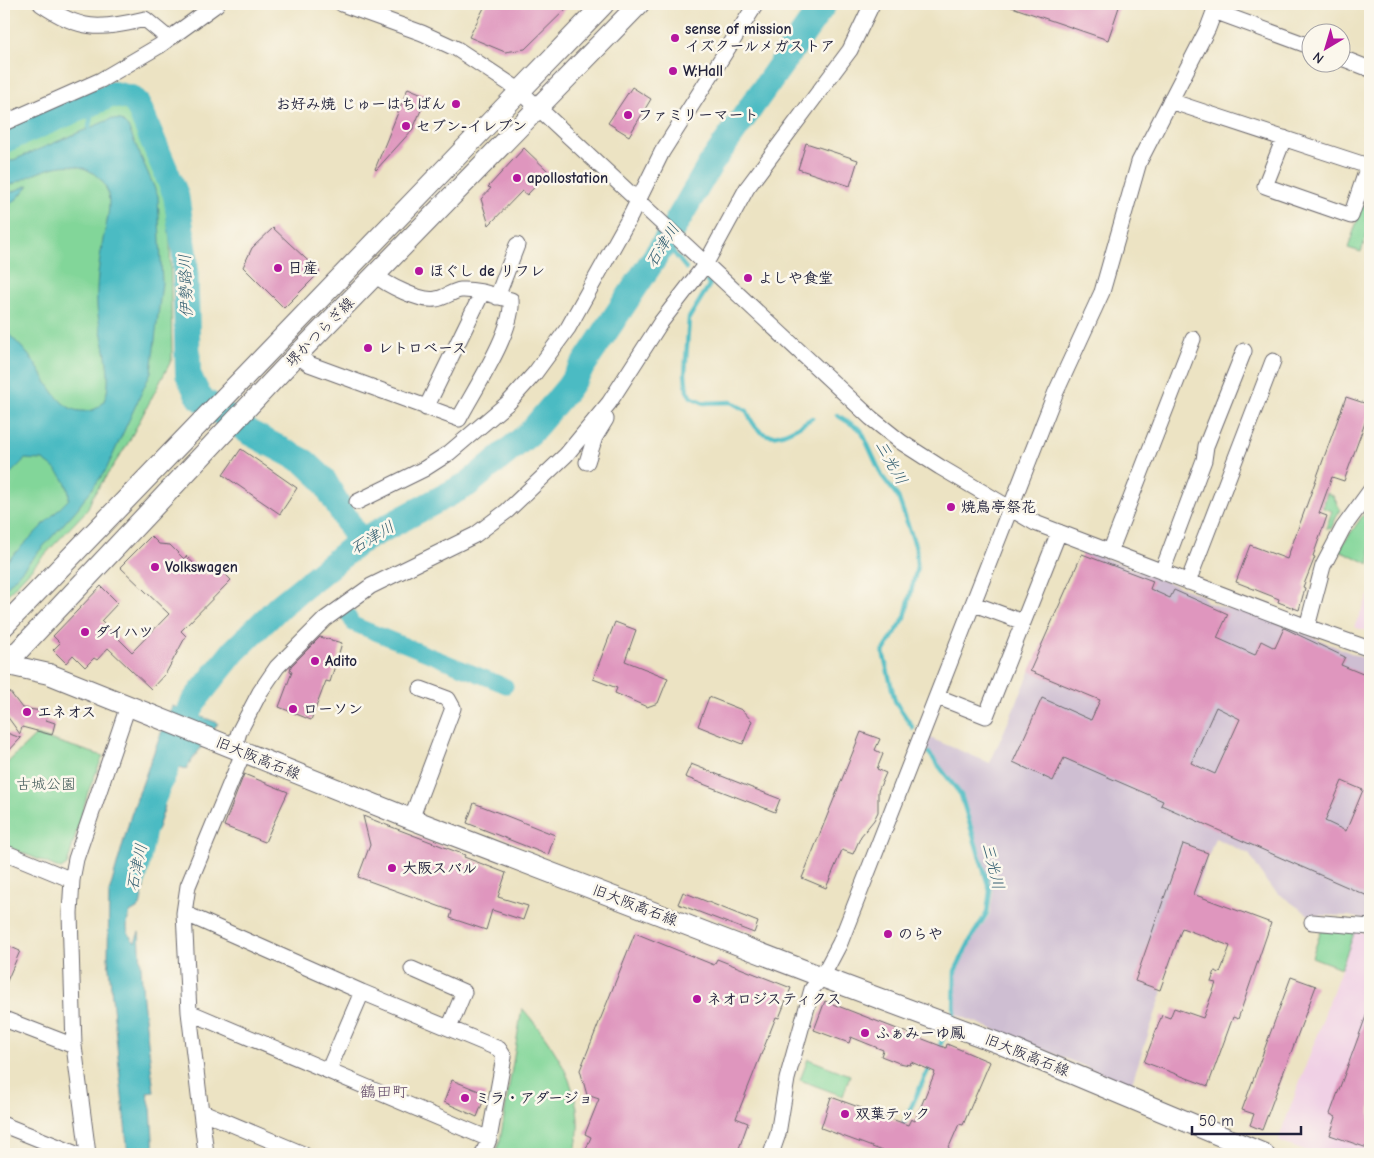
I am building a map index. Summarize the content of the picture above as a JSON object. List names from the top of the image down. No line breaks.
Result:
{"streets":{"main road":["堺かつらぎ線","旧大阪高石線"]},"crossings":[["堺かつらぎ線","旧大阪高石線"]],"districts":["鶴田町"],"water":["石津川","伊勢路川","三光川"],"parks":["古城公園"],"places":["sense of mission イズクールメガストア","W;Hall","お好み焼 じゅーはちばん","ファミリーマート","セブン-イレブン","apollostation","日産","ほぐし de リフレ","よしや食堂","レトロベース","焼鳥亭祭花","Volkswagen","ダイハツ","Adito","ローソン","エネオス","大阪スバル","のらや","ネオロジスティクス","ふぁみーゆ鳳","ミラ・アダージョ","双葉テック"],"scale_bar":"50 m","north":"bottom left"}
